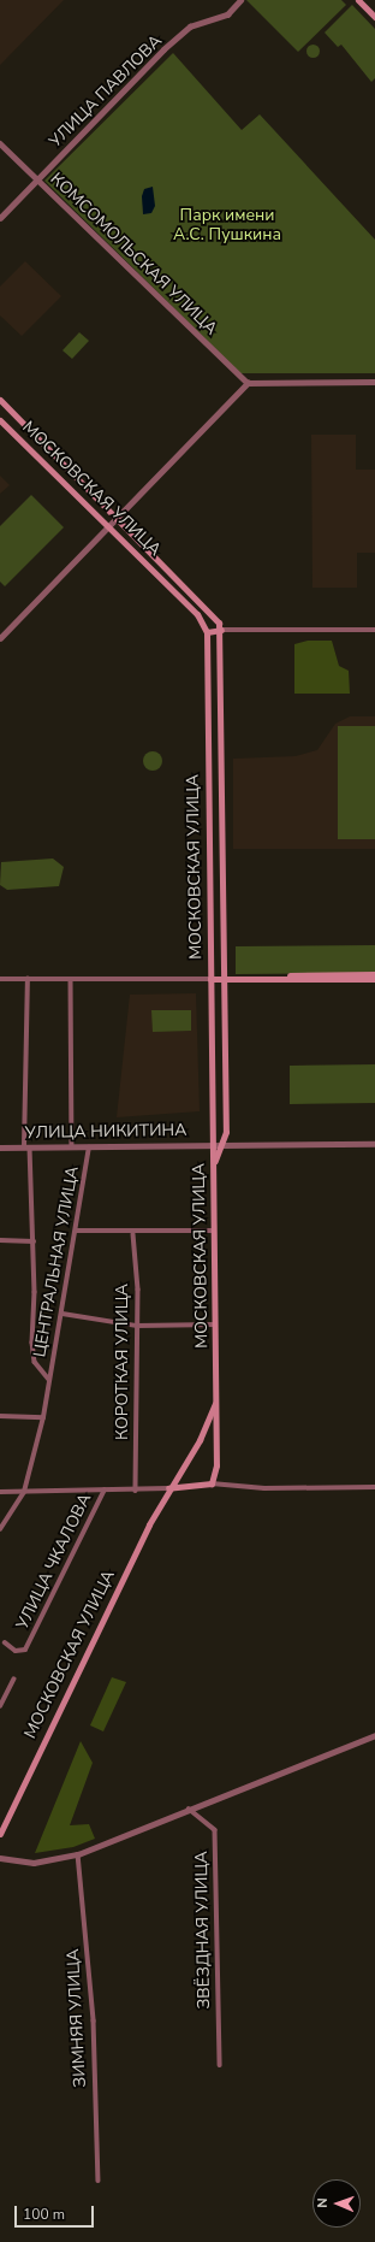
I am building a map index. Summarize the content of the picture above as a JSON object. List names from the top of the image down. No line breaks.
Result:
{"streets":{"main road":["МОСКОВСКАЯ УЛИЦА"],"street":["УЛИЦА ПАВЛОВА","КОМСОМОЛЬСКАЯ УЛИЦА","УЛИЦА НИКИТИНА","ЦЕНТРАЛЬНАЯ УЛИЦА","КОРОТКАЯ УЛИЦА","УЛИЦА ЧКАЛОВА","ЗВЁЗДНАЯ УЛИЦА","ЗИМНЯЯ УЛИЦА"]},"crossings":[["УЛИЦА ПАВЛОВА","КОМСОМОЛЬСКАЯ УЛИЦА"],["МОСКОВСКАЯ УЛИЦА","УЛИЦА НИКИТИНА"],["УЛИЦА НИКИТИНА","ЦЕНТРАЛЬНАЯ УЛИЦА"]],"parks":["Парк имени А.С. Пушкина"],"scale_bar":"100 m","north":"left"}
